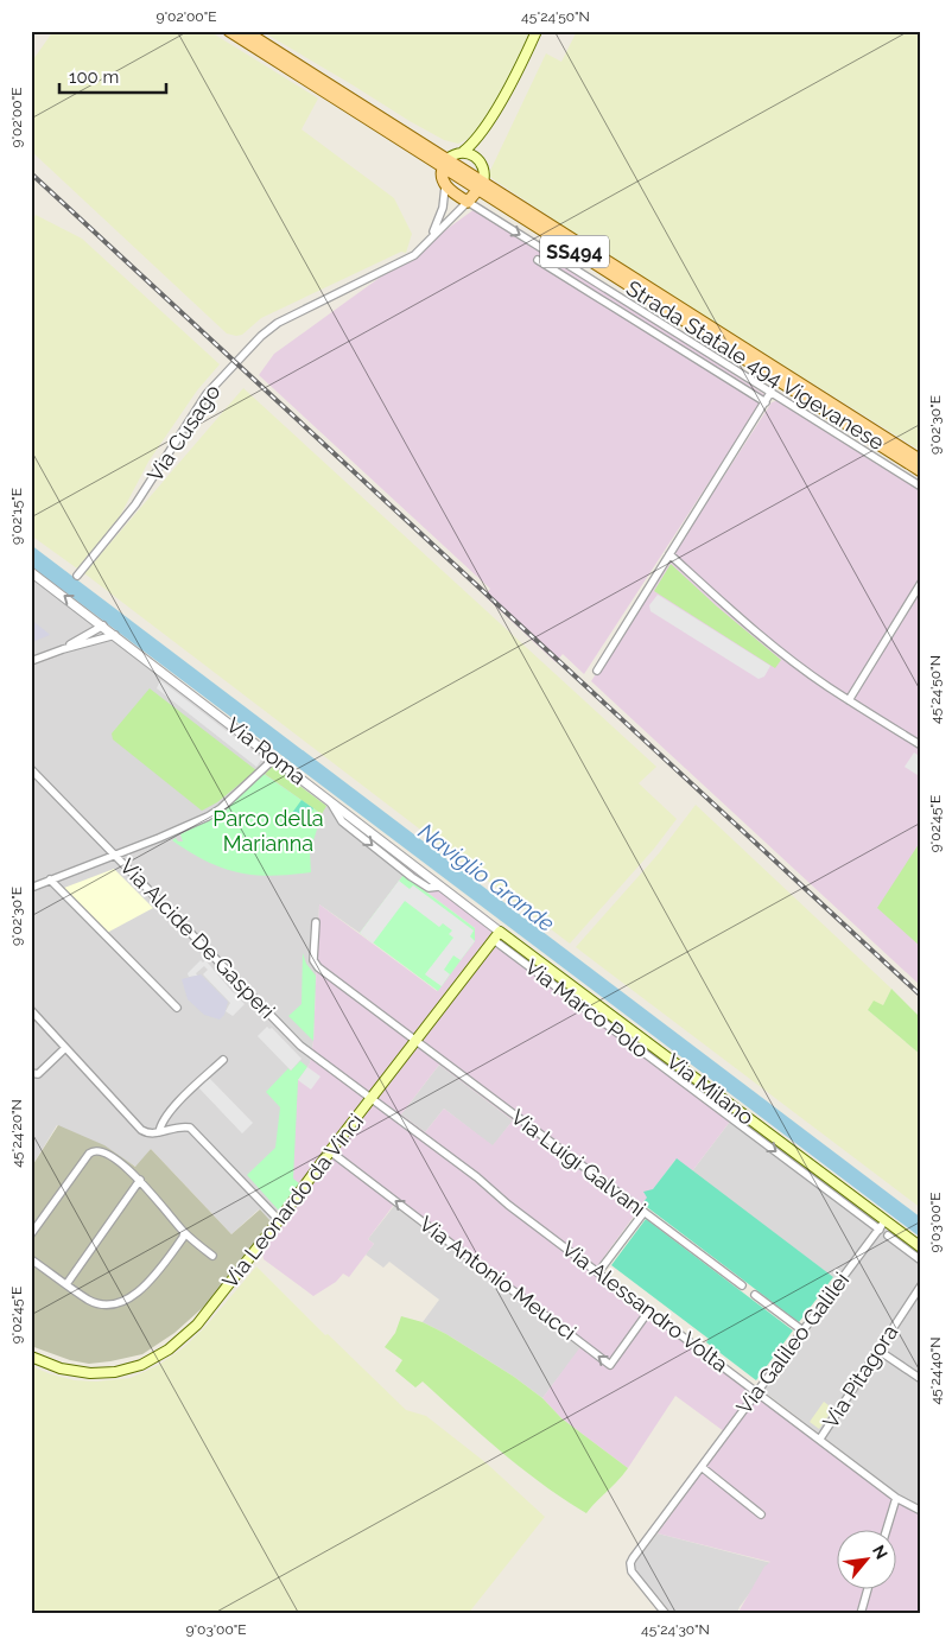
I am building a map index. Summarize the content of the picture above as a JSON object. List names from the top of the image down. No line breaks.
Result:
{"streets":{"main road":["SS494","Strada Statale 494 Vigevanese","Via Milano","Via Leonardo da Vinci"],"street":["Via Cusago","Via Roma","Via Alcide De Gasperi","Via Marco Polo","Via Luigi Galvani","Via Antonio Meucci","Via Alessandro Volta","Via Galileo Galilei","Via Pitagora"]},"crossings":[["Via Roma","Via Marco Polo"],["Via Roma","Via Milano"],["Via Roma","Via Leonardo da Vinci"],["Via Alcide De Gasperi","Via Leonardo da Vinci"],["Via Alcide De Gasperi","Via Alessandro Volta"],["Via Marco Polo","Via Milano"],["Via Marco Polo","Via Leonardo da Vinci"],["Via Marco Polo","Via Galileo Galilei"],["Via Milano","Via Leonardo da Vinci"],["Via Milano","Via Galileo Galilei"],["Via Luigi Galvani","Via Leonardo da Vinci"],["Via Leonardo da Vinci","Via Antonio Meucci"],["Via Leonardo da Vinci","Via Alessandro Volta"],["Via Antonio Meucci","Via Alessandro Volta"],["Via Alessandro Volta","Via Galileo Galilei"],["Via Alessandro Volta","Via Pitagora"]],"one_way":["Via Marco Polo","Via Antonio Meucci"],"water":["Naviglio Grande"],"parks":["Parco della Marianna"],"scale_bar":"100 m","north":"top right","coordinates":["9°02'00\"E","45°24'50\"N","9°02'30\"E","9°02'15\"E","9°02'45\"E","45°24'20\"N","9°03'00\"E","45°24'40\"N","45°24'30\"N"]}
